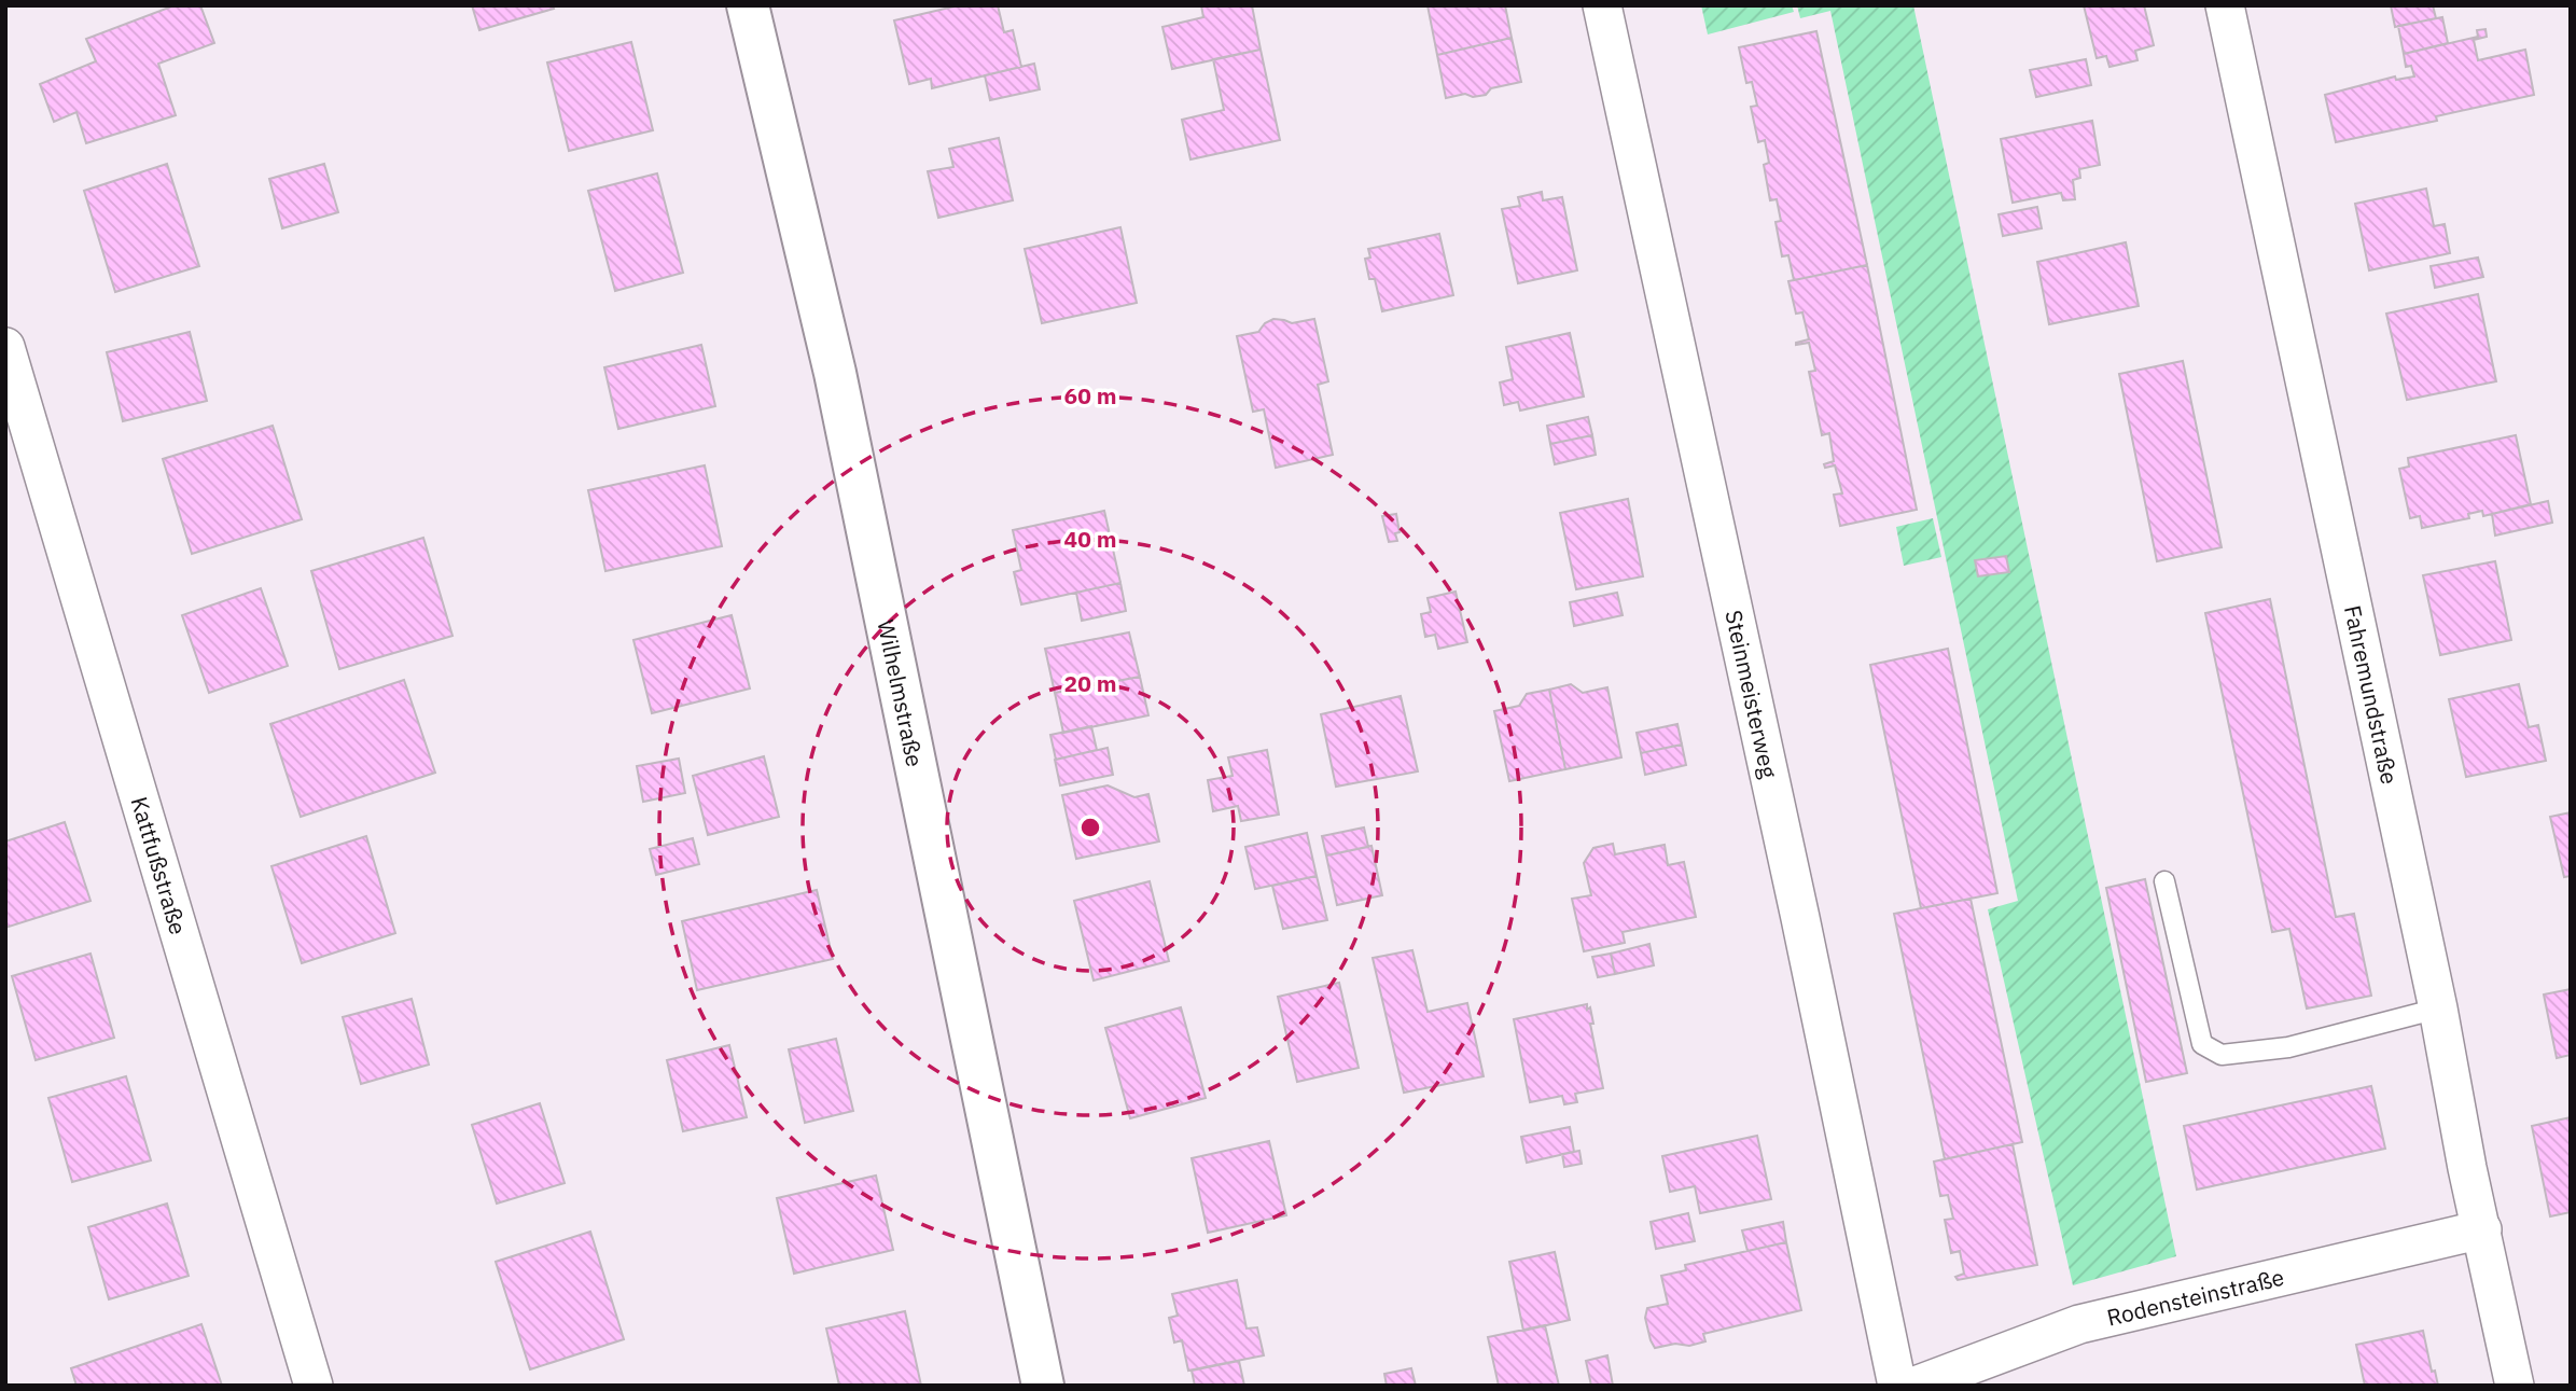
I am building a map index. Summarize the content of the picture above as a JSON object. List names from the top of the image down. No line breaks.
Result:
{"streets":{"main road":["Wilhelmstraße"],"street":["Steinmeisterweg","Fahremundstraße","Kattfußstraße","Rodensteinstraße"]},"crossings":[["Fahremundstraße","Rodensteinstraße"]],"rings":["60 m","40 m","20 m"]}
